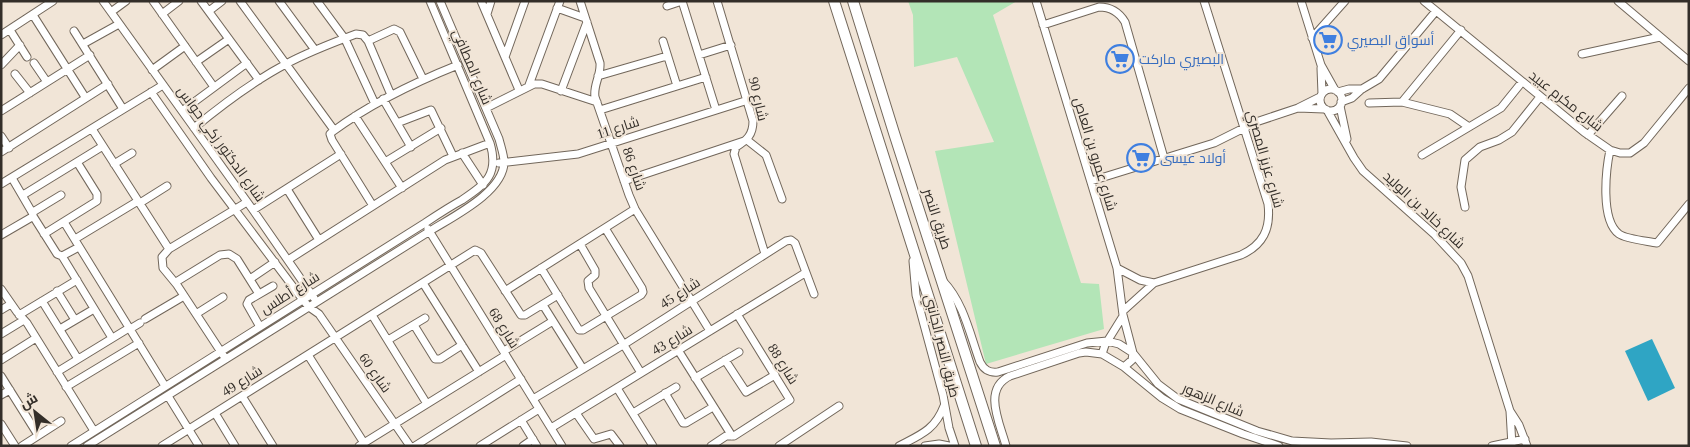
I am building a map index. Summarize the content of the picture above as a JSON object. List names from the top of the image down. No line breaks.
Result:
{"streets":{"highway":["طريق النصر"],"street":["شارع المطافي","شارع 90","شارع مكرم عبيد","شارع 11","شارع الدكتور زكي حواس","شارع عمرو بن العاص","شارع عزيز المصري","شارع 86","شارع خالد بن الوليد","شارع أطلس","شارع 45","شارع 68","شارع 43","طريق النصر الجانبي","شارع 88","شارع 60","شارع 49","شارع الزهور"]},"crossings":[["شارع المطافي","شارع 11"],["شارع المطافي","شارع أطلس"],["شارع 90","شارع 11"],["شارع 90","شارع 45"],["شارع 11","شارع 86"],["شارع 11","شارع أطلس"],["شارع الدكتور زكي حواس","شارع أطلس"],["شارع الدكتور زكي حواس","شارع 60"],["شارع عمرو بن العاص","شارع عزيز المصري"],["شارع عمرو بن العاص","شارع الزهور"],["شارع 86","شارع 45"],["شارع 86","شارع 43"],["شارع أطلس","شارع 68"],["شارع أطلس","شارع 60"],["شارع 45","شارع 68"],["شارع 45","شارع 43"],["شارع 68","شارع 43"],["شارع 68","شارع 49"],["شارع 43","شارع 88"],["شارع 60","شارع 49"]],"places":{"supermarket":["أسواق البصيري","البصيري ماركت","أولاد عيسى"]},"north":"top left"}
